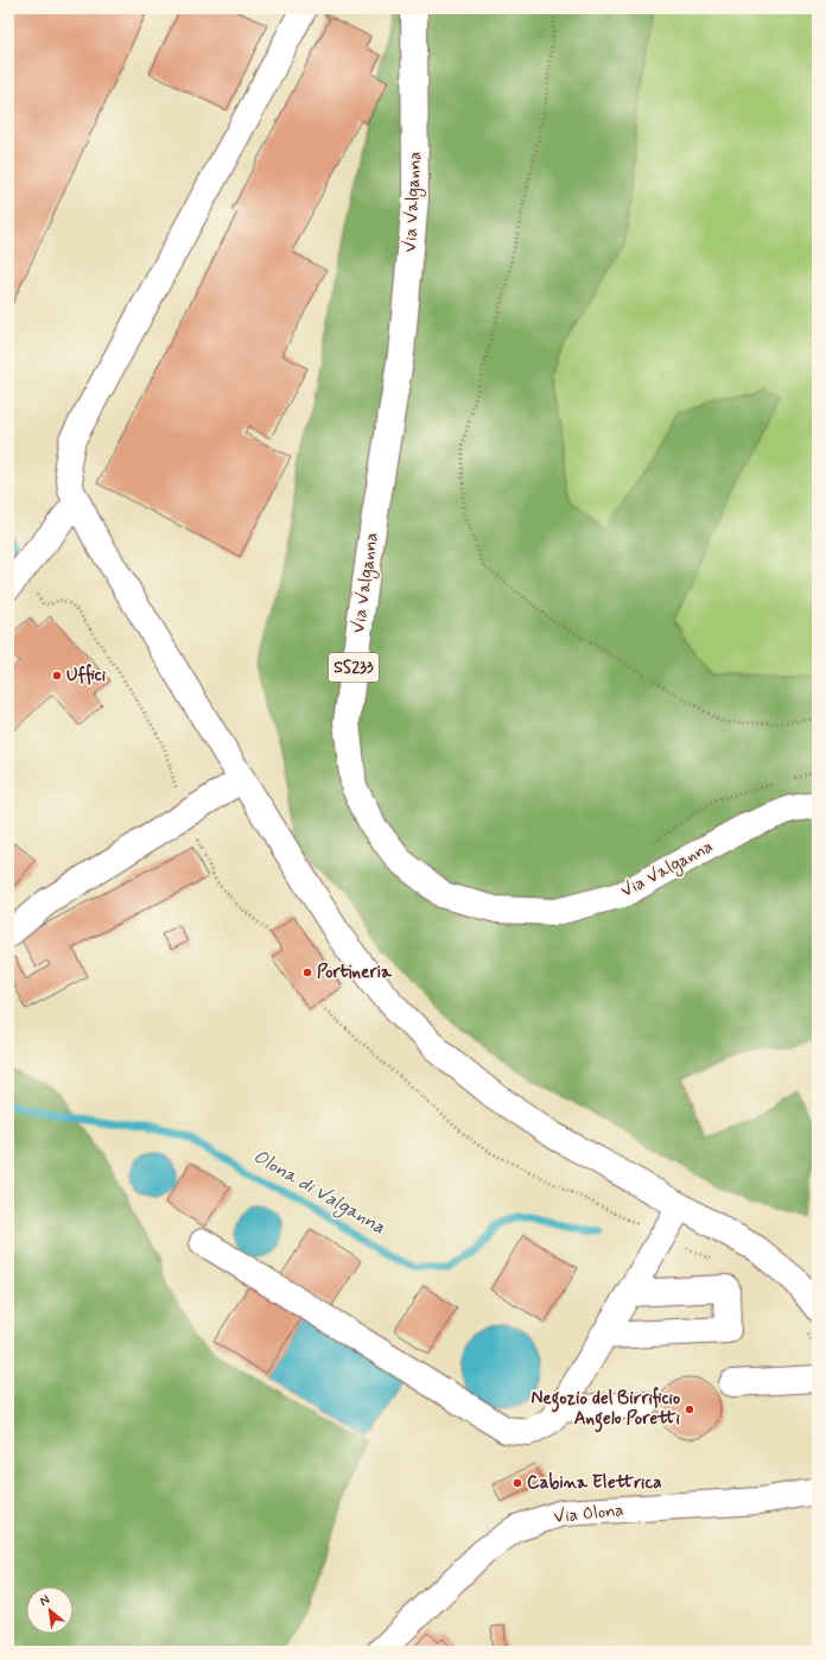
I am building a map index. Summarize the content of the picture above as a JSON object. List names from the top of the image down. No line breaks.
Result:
{"streets":{"main road":["Via Valganna","SS233","Via Olona"]},"water":["Olona di Valganna"],"places":["Uffici","Portineria","Negozio del Birrificio Angelo Poretti","Cabina Elettrica"],"north":"top left"}
